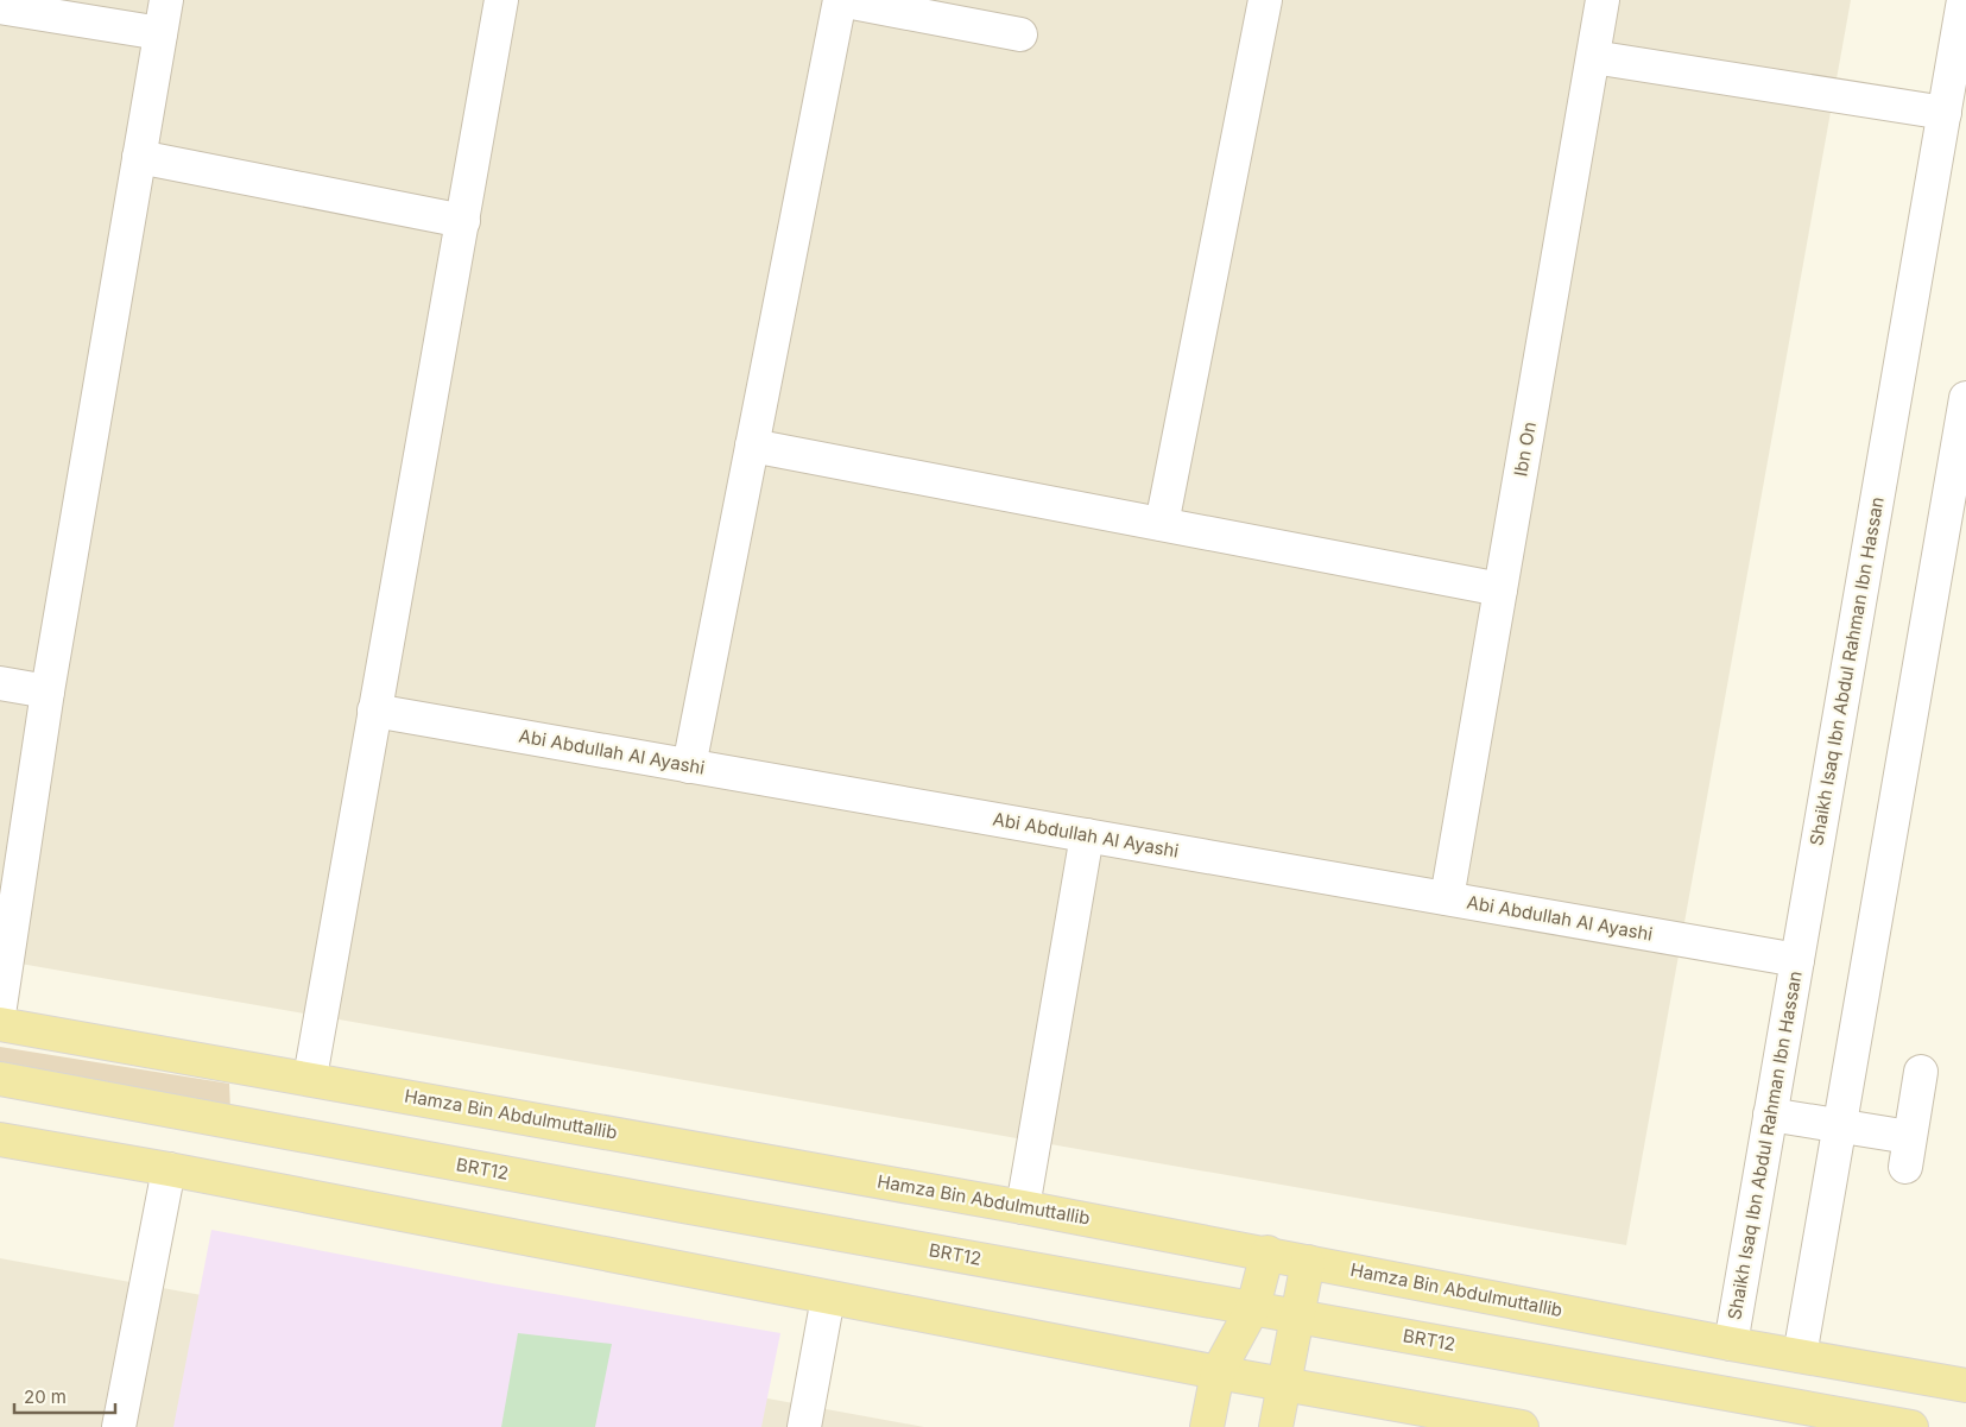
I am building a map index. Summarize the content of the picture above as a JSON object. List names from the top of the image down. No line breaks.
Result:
{"streets":{"main road":["Hamza Bin Abdulmuttallib","BRT12"],"street":["Ibn On","Shaikh Isaq Ibn Abdul Rahman Ibn Hassan","Abi Abdullah Al Ayashi"]},"crossings":[["Ibn On","Abi Abdullah Al Ayashi"],["Shaikh Isaq Ibn Abdul Rahman Ibn Hassan","Abi Abdullah Al Ayashi"],["Shaikh Isaq Ibn Abdul Rahman Ibn Hassan","Hamza Bin Abdulmuttallib"]],"scale_bar":"20 m"}
